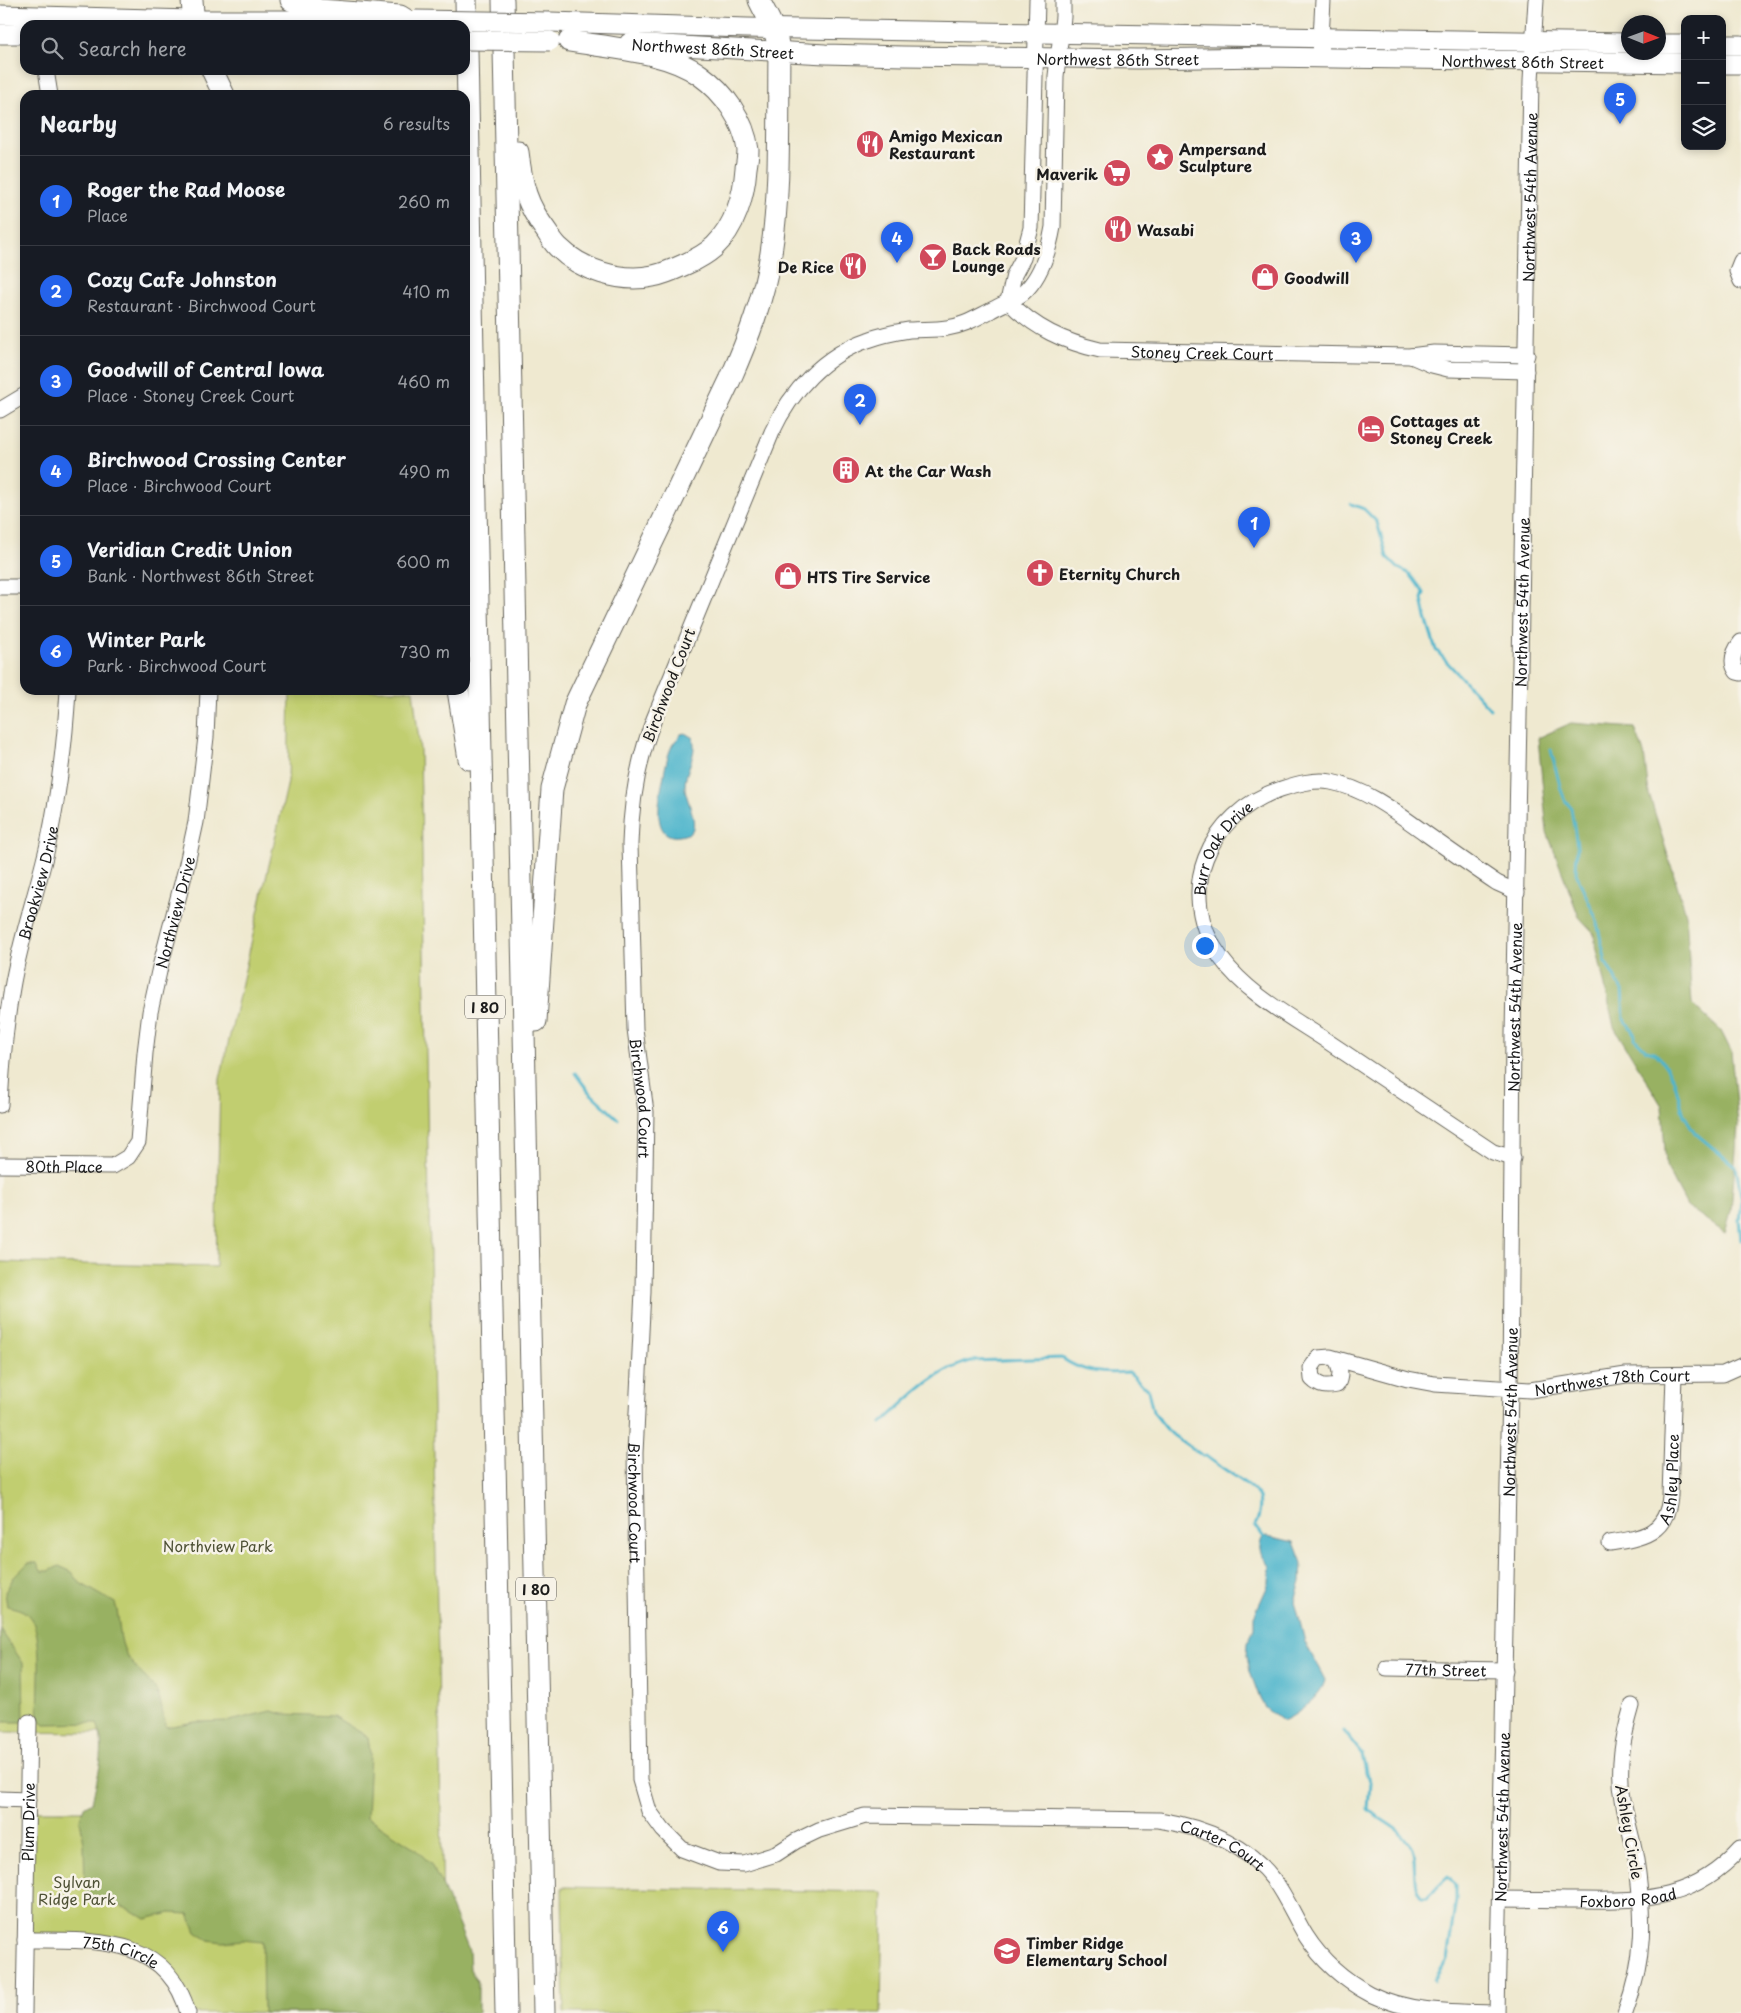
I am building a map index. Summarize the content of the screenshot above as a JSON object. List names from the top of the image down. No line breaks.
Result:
{"streets":{"highway":["I 80"],"main road":["Northwest 86th Street"],"street":["Northwest 54th Avenue","Stoney Creek Court","Birchwood Court","Burr Oak Drive","Brookview Drive","Northview Drive","80th Place","Northwest 78th Court","Ashley Place","77th Street","Plum Drive","Ashley Circle","Carter Court","Foxboro Road","75th Circle"]},"crossings":[["Northwest 86th Street","Northwest 54th Avenue"],["Northwest 86th Street","Birchwood Court"],["Northwest 54th Avenue","Stoney Creek Court"],["Northwest 54th Avenue","Burr Oak Drive"],["Northwest 54th Avenue","Northwest 78th Court"],["Northwest 54th Avenue","77th Street"],["Northwest 54th Avenue","Carter Court"],["Northwest 54th Avenue","Foxboro Road"],["Stoney Creek Court","Birchwood Court"],["Birchwood Court","Carter Court"],["Northview Drive","80th Place"],["Northwest 78th Court","Ashley Place"],["Plum Drive","75th Circle"],["Ashley Circle","Foxboro Road"]],"parks":["Northview Park","Sylvan Ridge Park"],"places":{"restaurant":["Amigo Mexican Restaurant","Wasabi","De Rice"],"place":["Ampersand Sculpture"],"supermarket":["Maverik"],"bar":["Back Roads Lounge"],"shop":["Goodwill","HTS Tire Service"],"hotel":["Cottages at Stoney Creek"],"building":["At the Car Wash"],"church":["Eternity Church"],"school or university":["Timber Ridge Elementary School"]},"north":"right","page":{"map_buttons":["+","−"],"search":"Search here","pins":["5","3","4","2","1","6"],"heading":["Nearby","6 results"],"list":[{"mark":"1","name":"Roger the Rad Moose","note":"Place","value":"260 m"},{"mark":"2","name":"Cozy Cafe Johnston","note":"Restaurant · Birchwood Court","value":"410 m"},{"mark":"3","name":"Goodwill of Central Iowa","note":"Place · Stoney Creek Court","value":"460 m"},{"mark":"4","name":"Birchwood Crossing Center","note":"Place · Birchwood Court","value":"490 m"},{"mark":"5","name":"Veridian Credit Union","note":"Bank · Northwest 86th Street","value":"600 m"},{"mark":"6","name":"Winter Park","note":"Park · Birchwood Court","value":"730 m"}]}}
